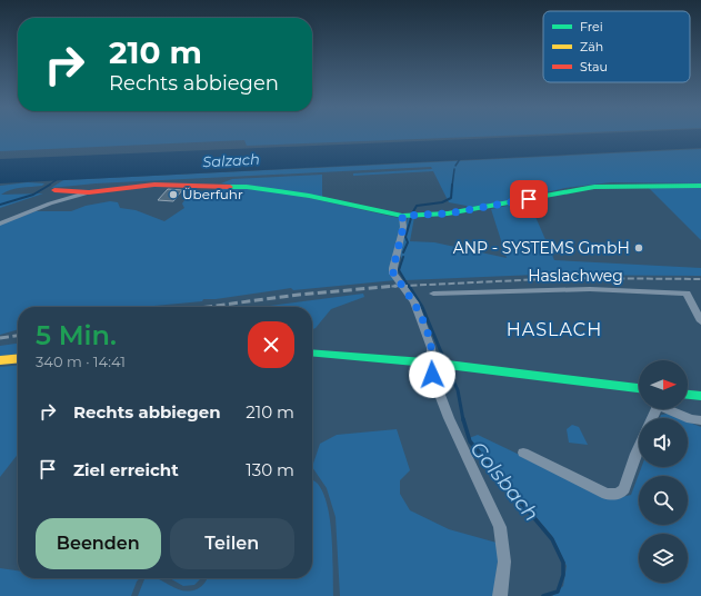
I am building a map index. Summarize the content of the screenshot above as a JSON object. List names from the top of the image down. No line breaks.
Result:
{"streets":{"street":["Haslachweg"]},"districts":["HASLACH"],"water":["Salzach","Golsbach"],"places":["Überfuhr","ANP - SYSTEMS GmbH"],"legend":["Frei","Zäh","Stau"],"north":"right","page":{"turn":["210 m","Rechts abbiegen"],"heading":["5 Min.","340 m · 14:41"],"list":[{"name":"Rechts abbiegen","value":"210 m"},{"name":"Ziel erreicht","value":"130 m"}],"buttons":["Beenden","Teilen"]}}
